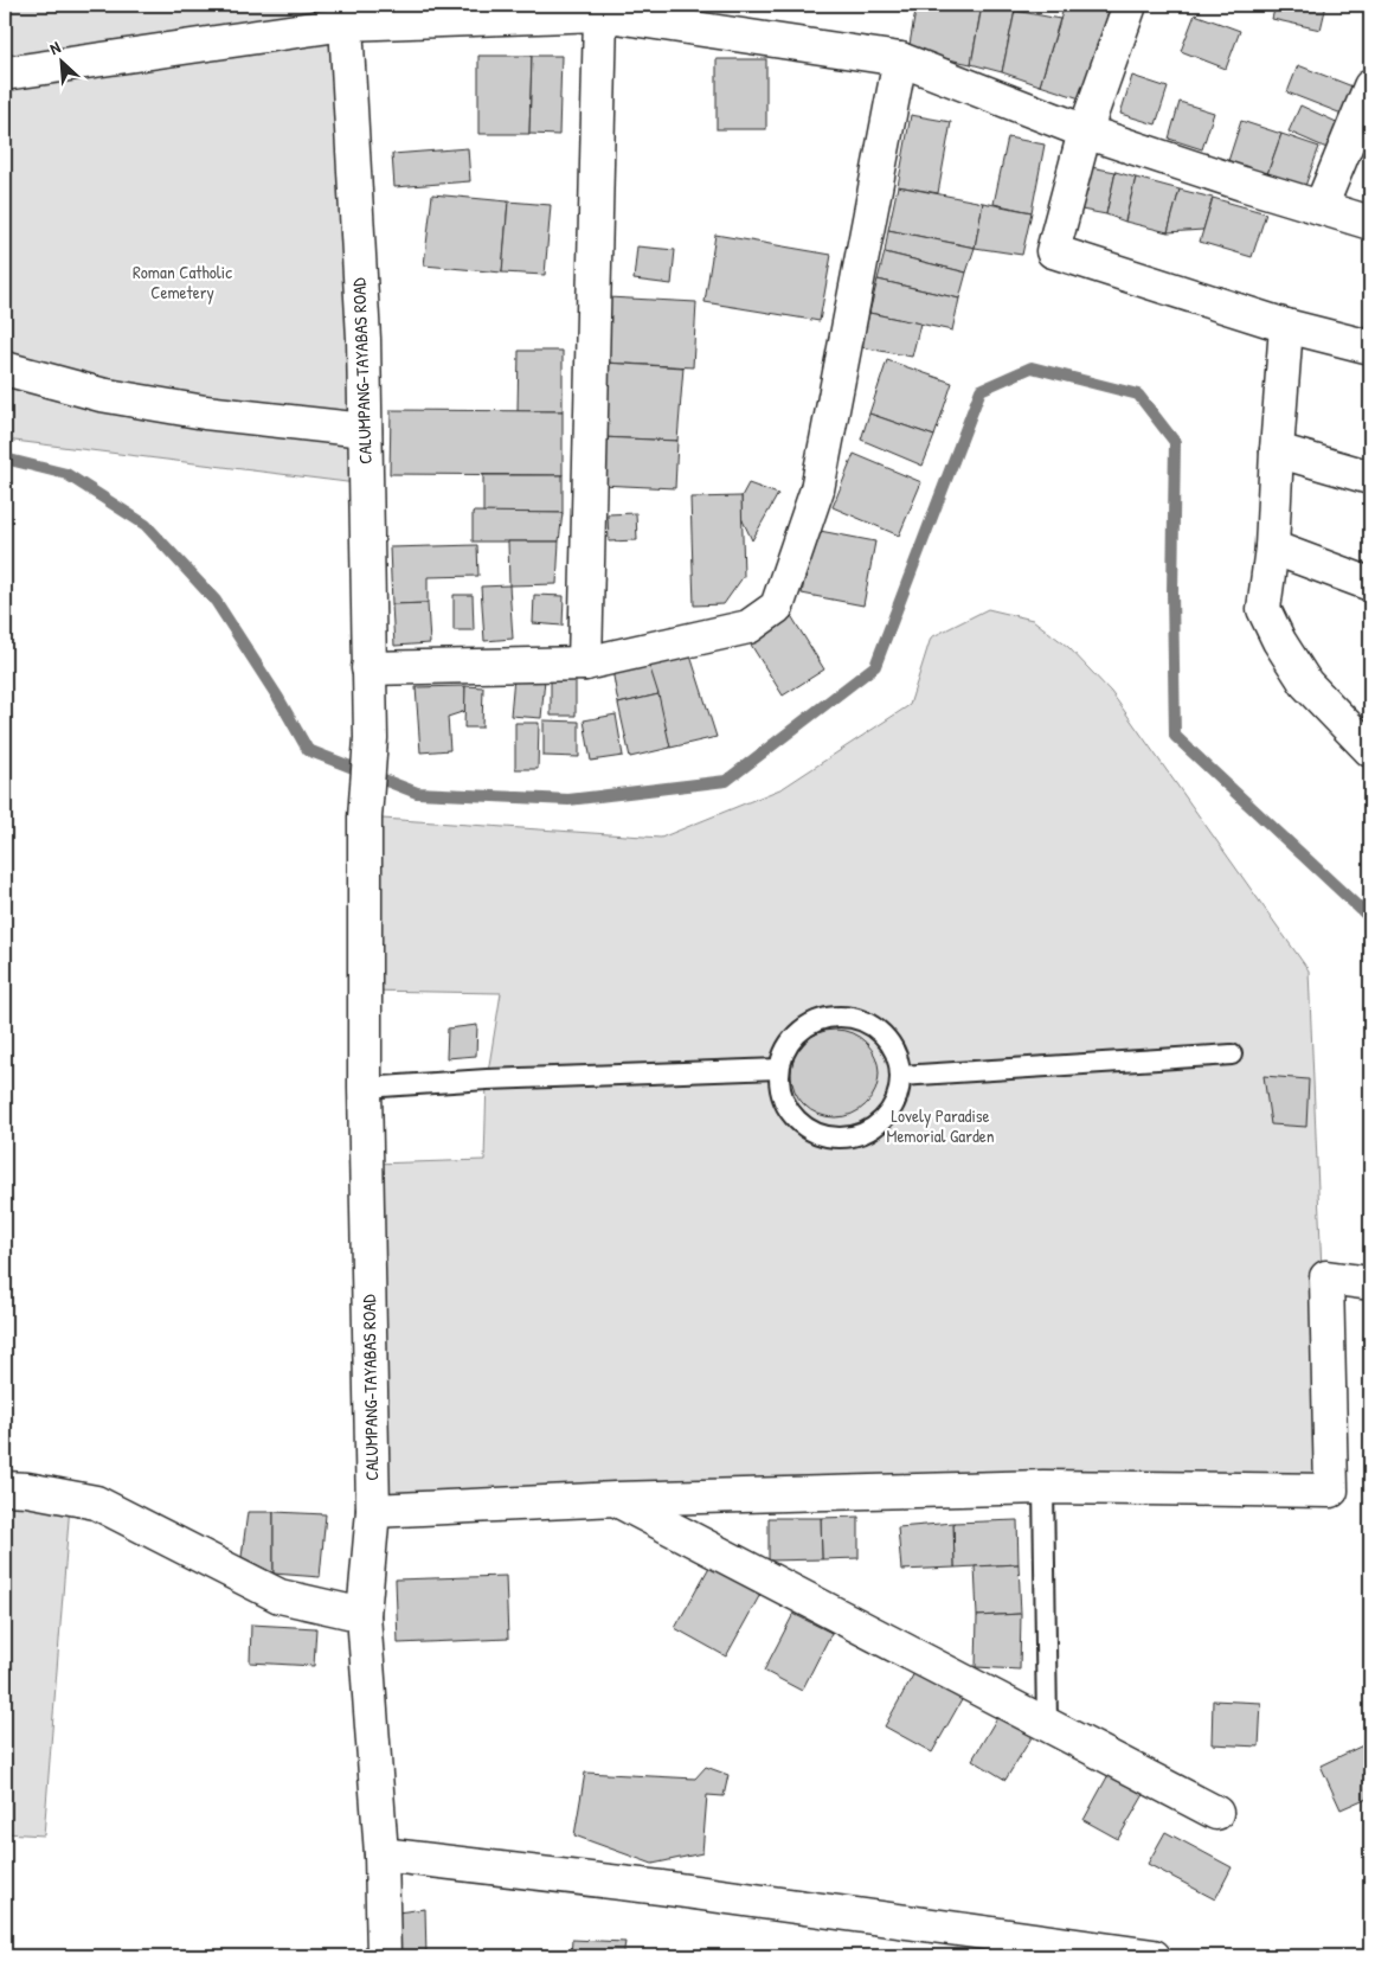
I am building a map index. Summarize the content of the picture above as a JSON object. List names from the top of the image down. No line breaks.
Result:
{"streets":{"street":["CALUMPANG-TAYABAS ROAD"]},"parks":["Roman Catholic Cemetery","Lovely Paradise Memorial Garden"],"north":"top left"}
